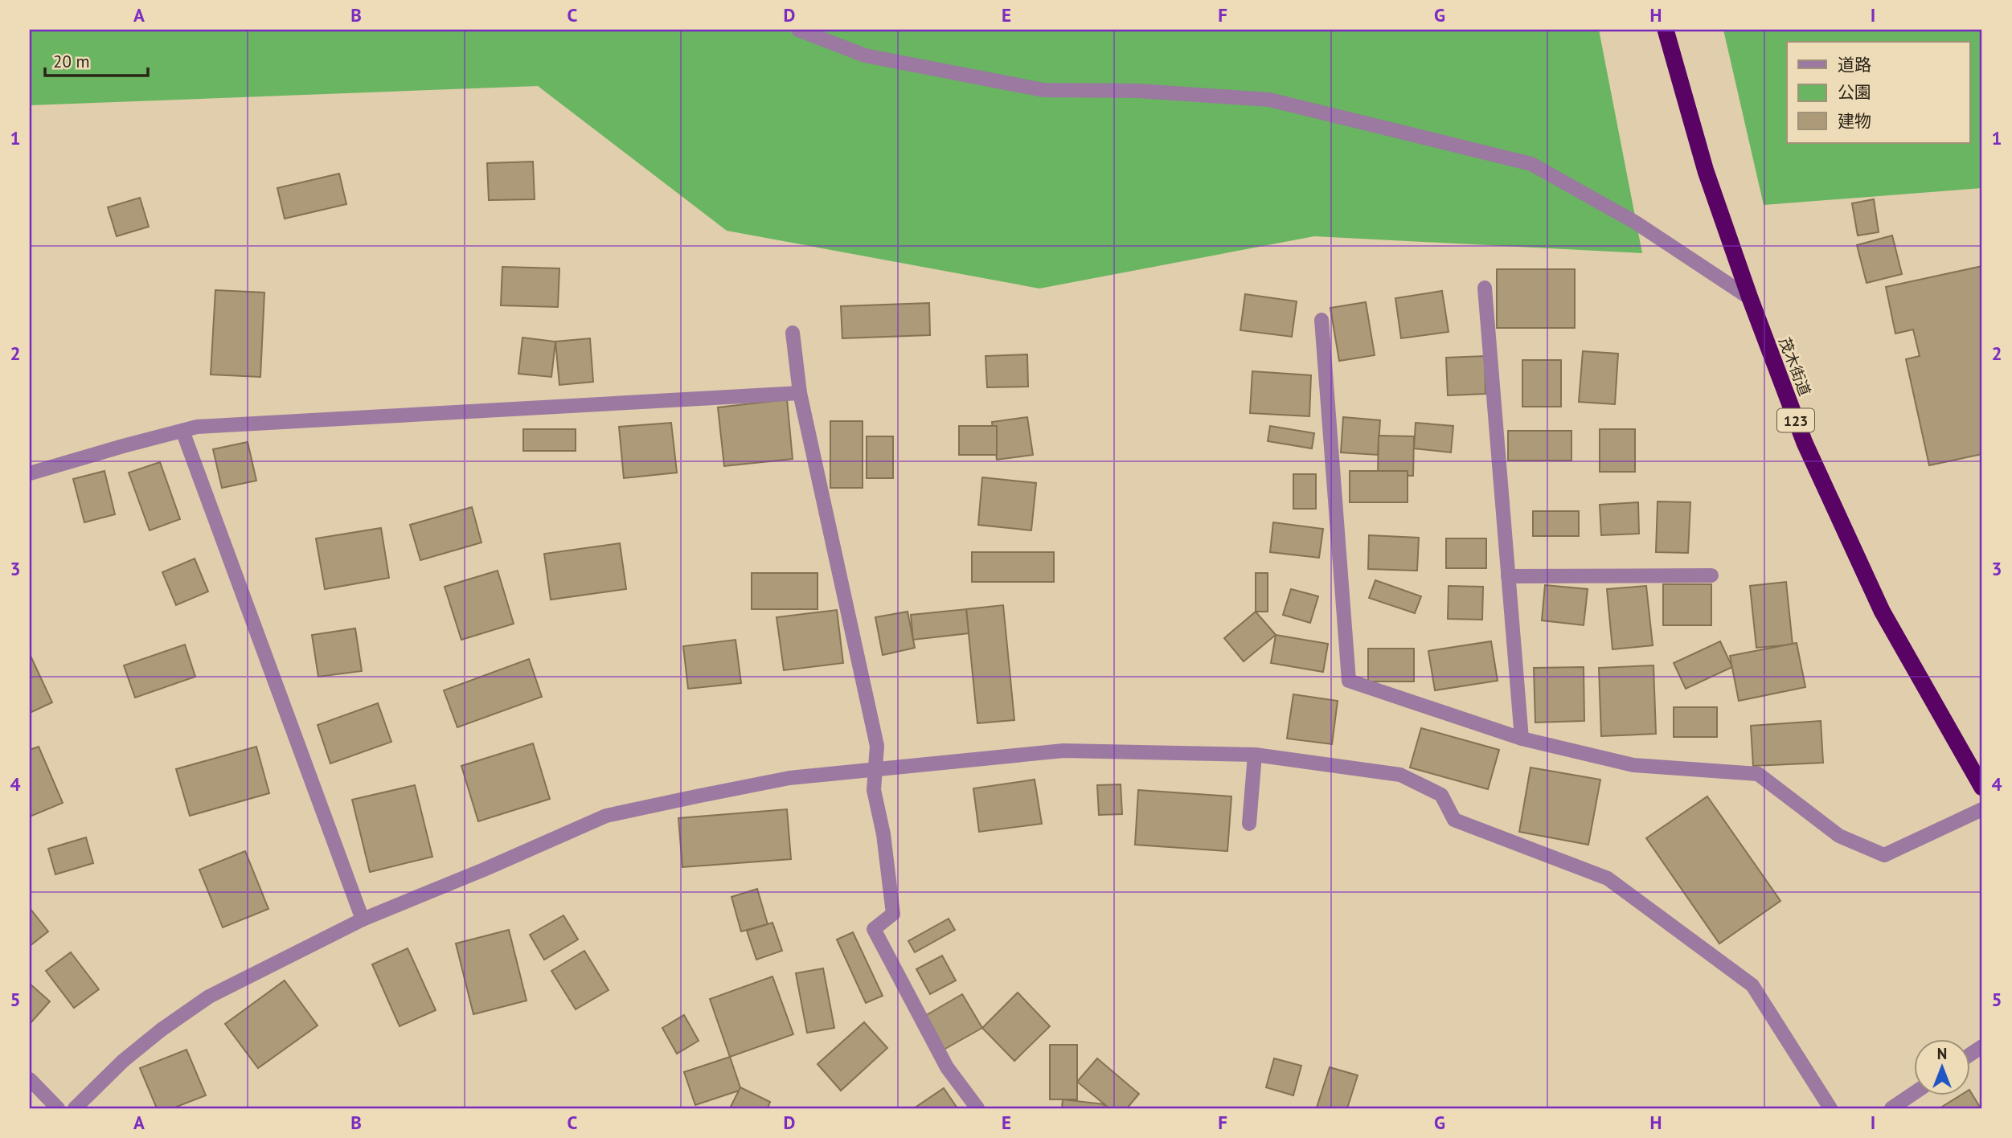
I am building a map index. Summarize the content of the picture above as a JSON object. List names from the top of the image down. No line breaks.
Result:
{"streets":{"highway":["茂木街道","123"]},"legend":["道路","公園","建物"],"scale_bar":"20 m","north":"top","grid":{"columns":["A","B","C","D","E","F","G","H","I"],"rows":["1","2","3","4","5"]}}
